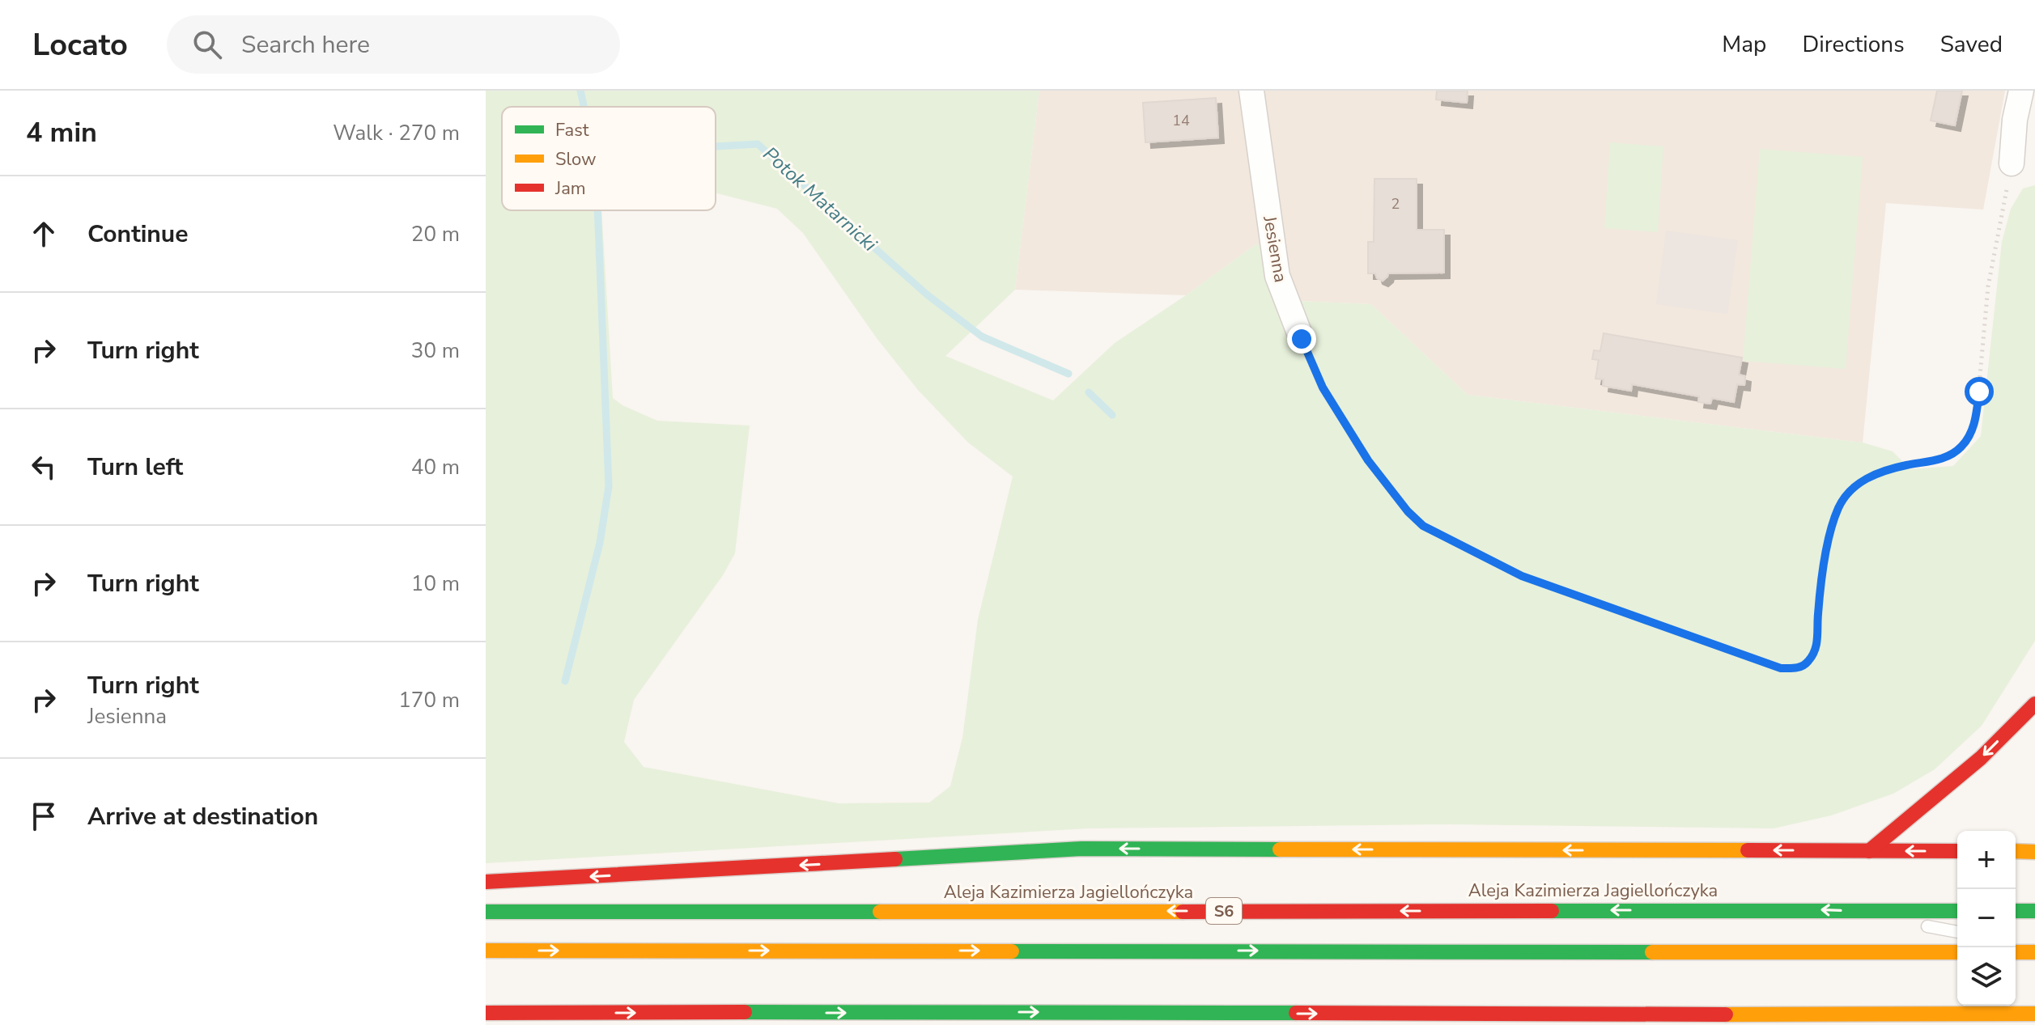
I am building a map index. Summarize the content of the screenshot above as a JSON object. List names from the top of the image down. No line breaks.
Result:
{"streets":{"highway":["Aleja Kazimierza Jagiellończyka","S6"],"street":["Jesienna"]},"water":["Potok Matarnicki"],"house_numbers":["14","2"],"legend":["Fast","Slow","Jam"],"page":{"header":"Locato","search":"Search here","nav":["Map","Directions","Saved"],"heading":["4 min","Walk · 270 m"],"list":[["Continue","20 m"],["Turn right","30 m"],["Turn left","40 m"],["Turn right","10 m"],["Turn right","Jesienna","170 m"],"Arrive at destination"],"map_buttons":["+","−"]}}
